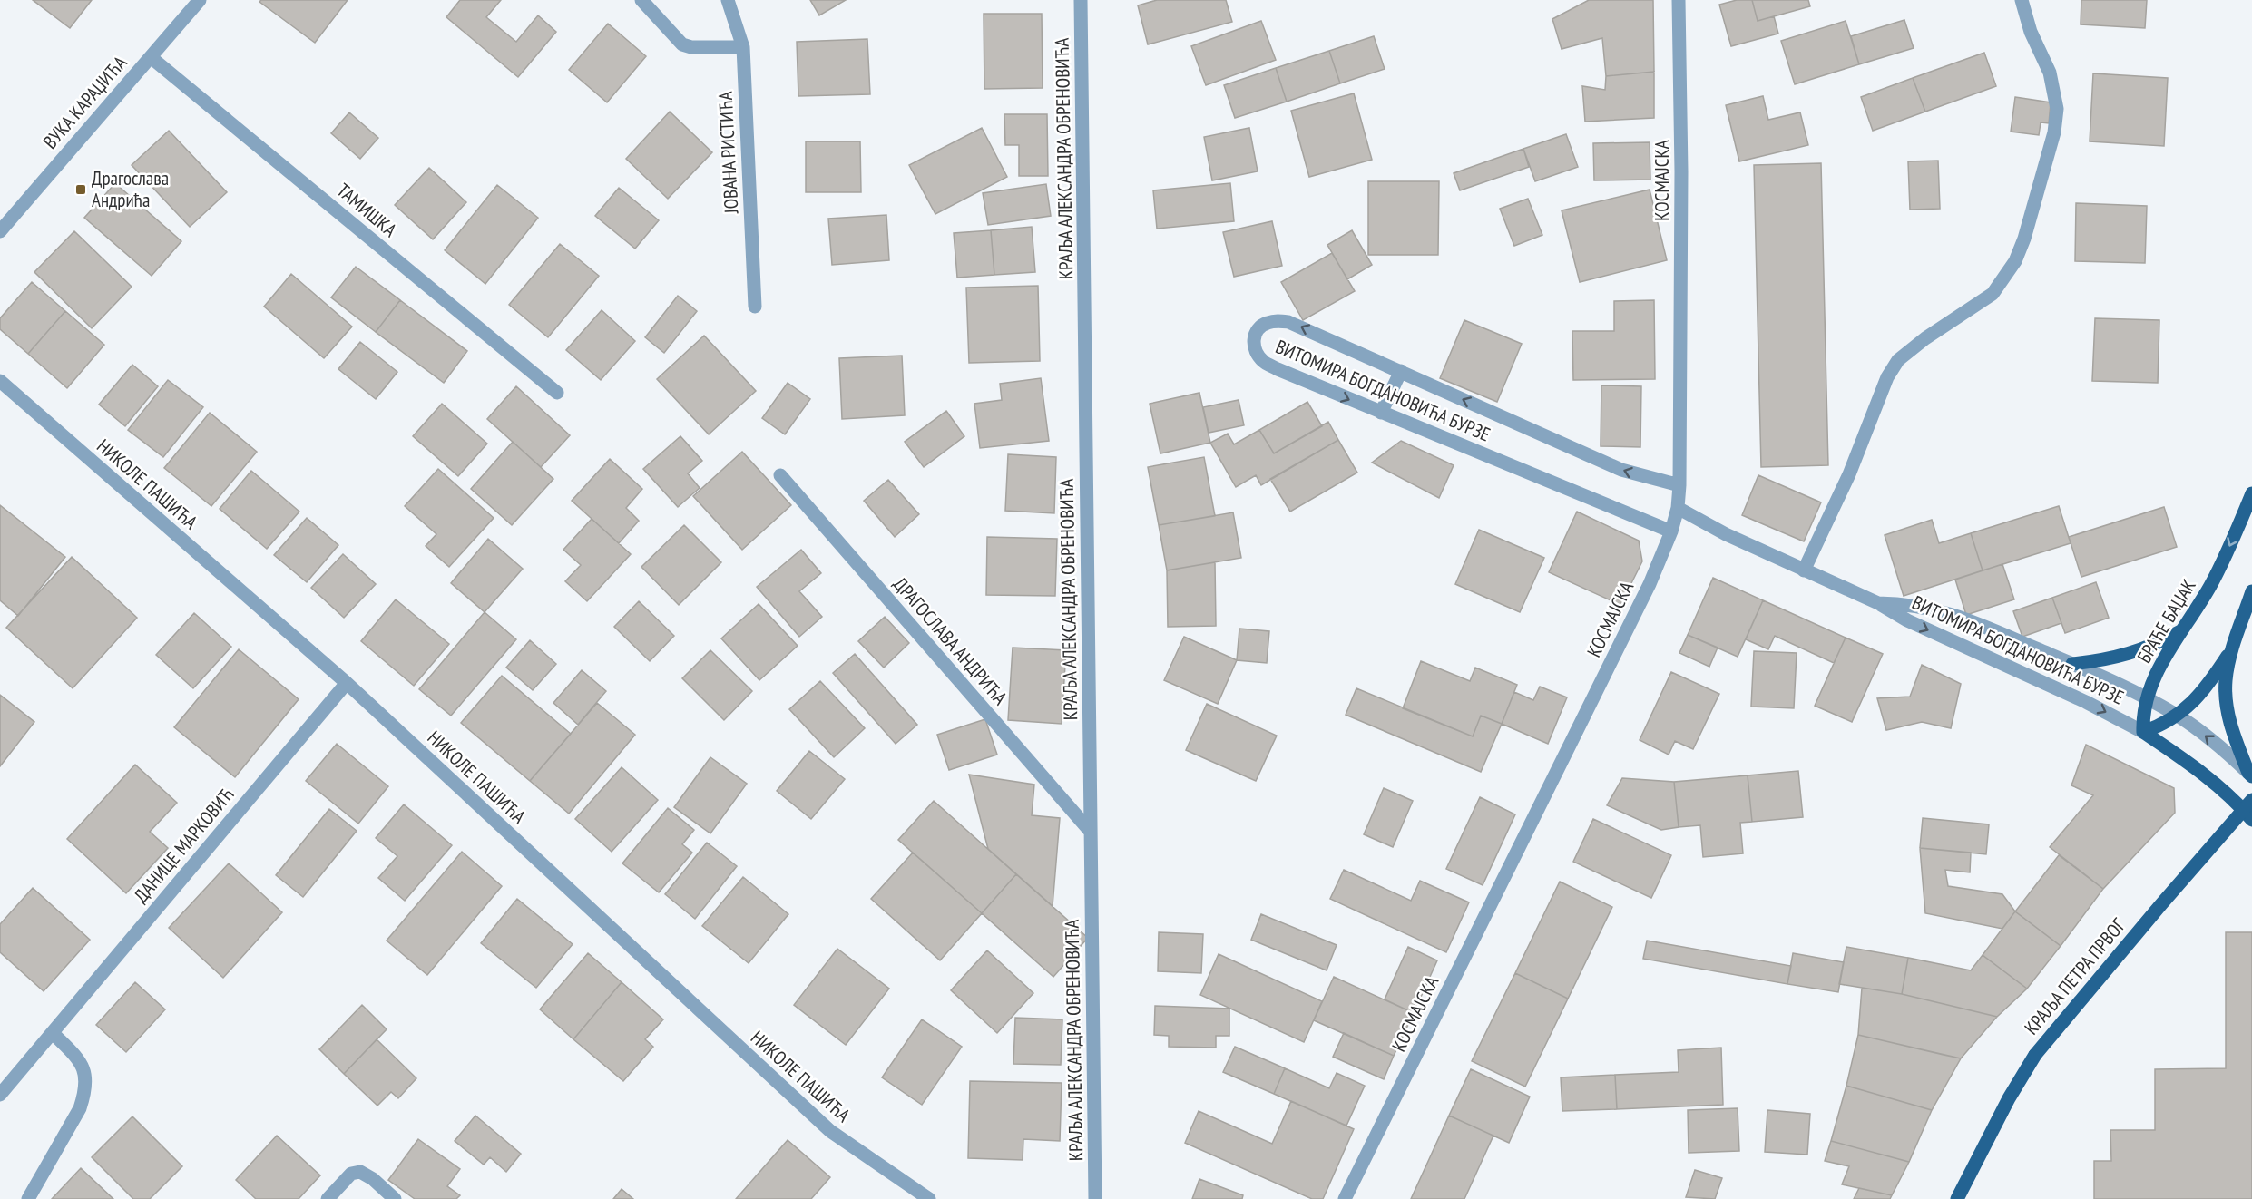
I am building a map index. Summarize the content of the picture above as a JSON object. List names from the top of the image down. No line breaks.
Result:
{"streets":{"main road":["БРАЋЕ БАЏАК","КРАЉА ПЕТРА ПРВОГ"],"street":["ВУКА КАРАЏИЋА","ЈОВАНА РИСТИЋА","КРАЉА АЛЕКСАНДРА ОБРЕНОВИЋА","КОСМАЈСКА","ТАМИШКА","ВИТОМИРА БОГДАНОВИЋА БУРЗЕ","НИКОЛЕ ПАШИЋА","ДРАГОСЛАВА АНДРИЋА","ДАНИЦЕ МАРКОВИЋ"]},"crossings":[["ВУКА КАРАЏИЋА","ТАМИШКА"],["КРАЉА АЛЕКСАНДРА ОБРЕНОВИЋА","ДРАГОСЛАВА АНДРИЋА"],["КОСМАЈСКА","ВИТОМИРА БОГДАНОВИЋА БУРЗЕ"],["ВИТОМИРА БОГДАНОВИЋА БУРЗЕ","БРАЋЕ БАЏАК"],["НИКОЛЕ ПАШИЋА","ДАНИЦЕ МАРКОВИЋ"]],"places":{"transit":["Драгослава Андрића"]}}
